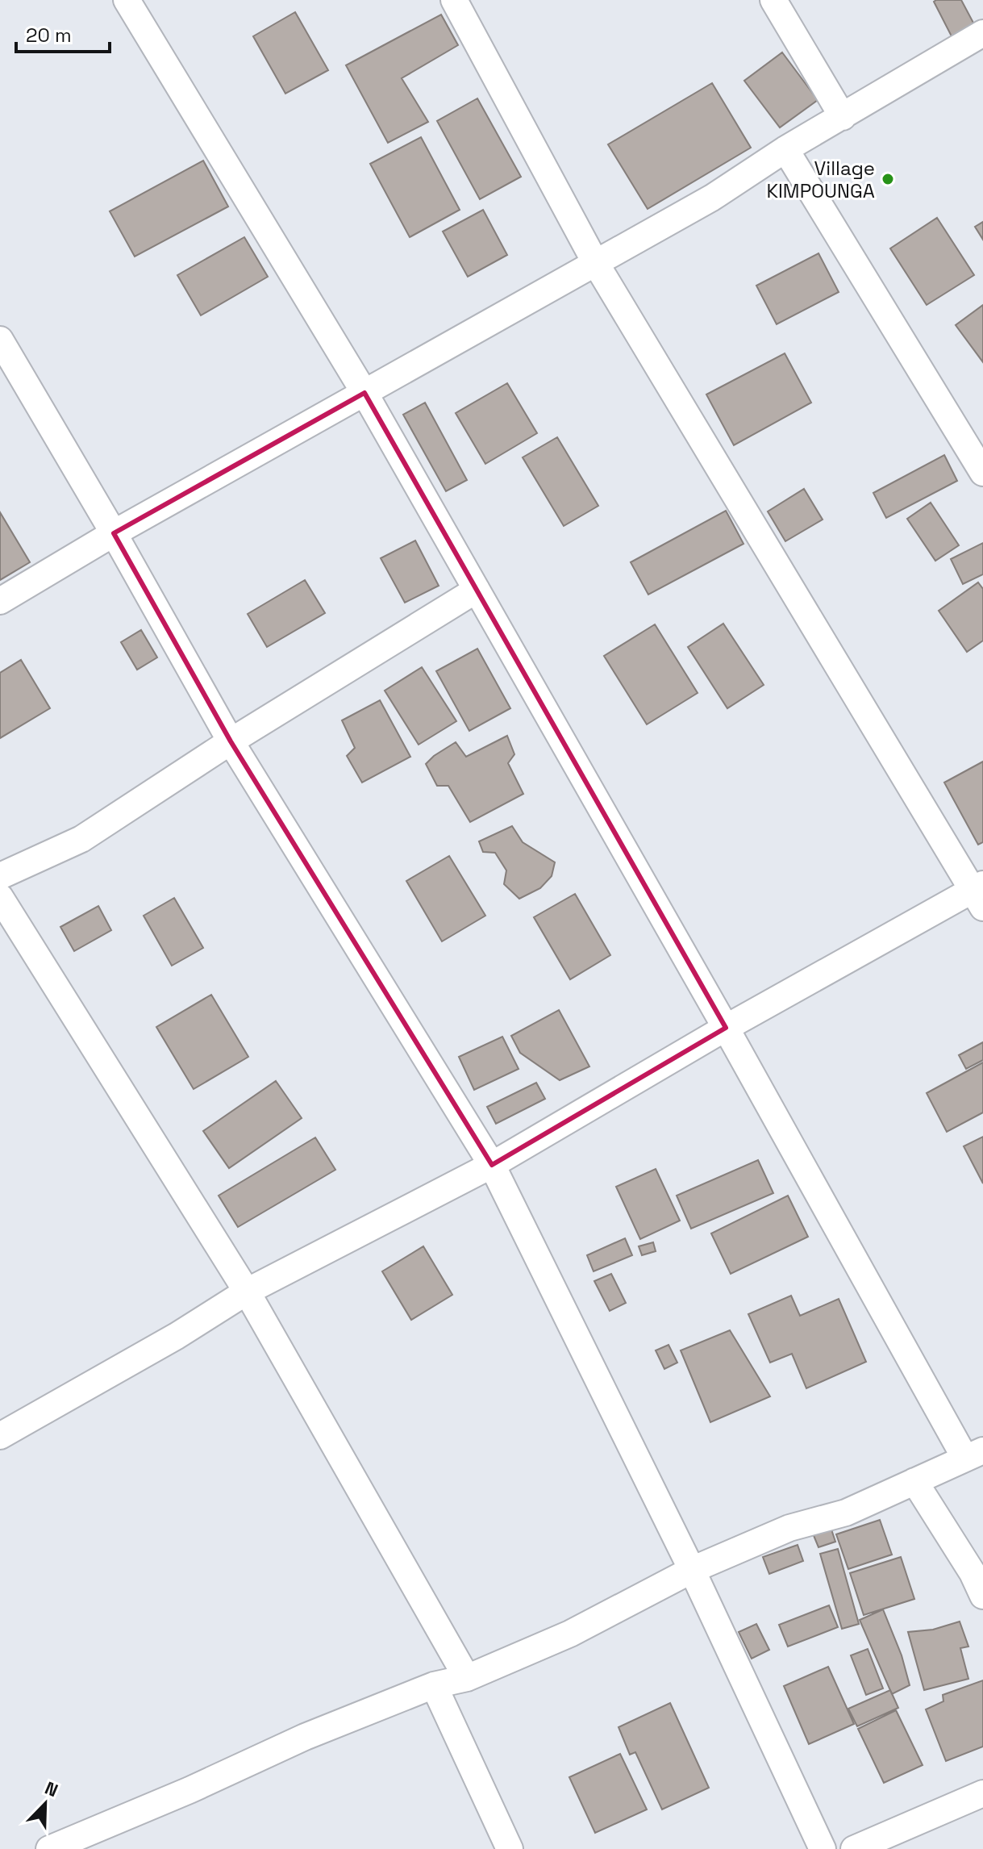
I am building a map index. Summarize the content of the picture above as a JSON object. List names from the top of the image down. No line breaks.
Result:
{"places":["Village KIMPOUNGA"],"scale_bar":"20 m","north":"top right"}
